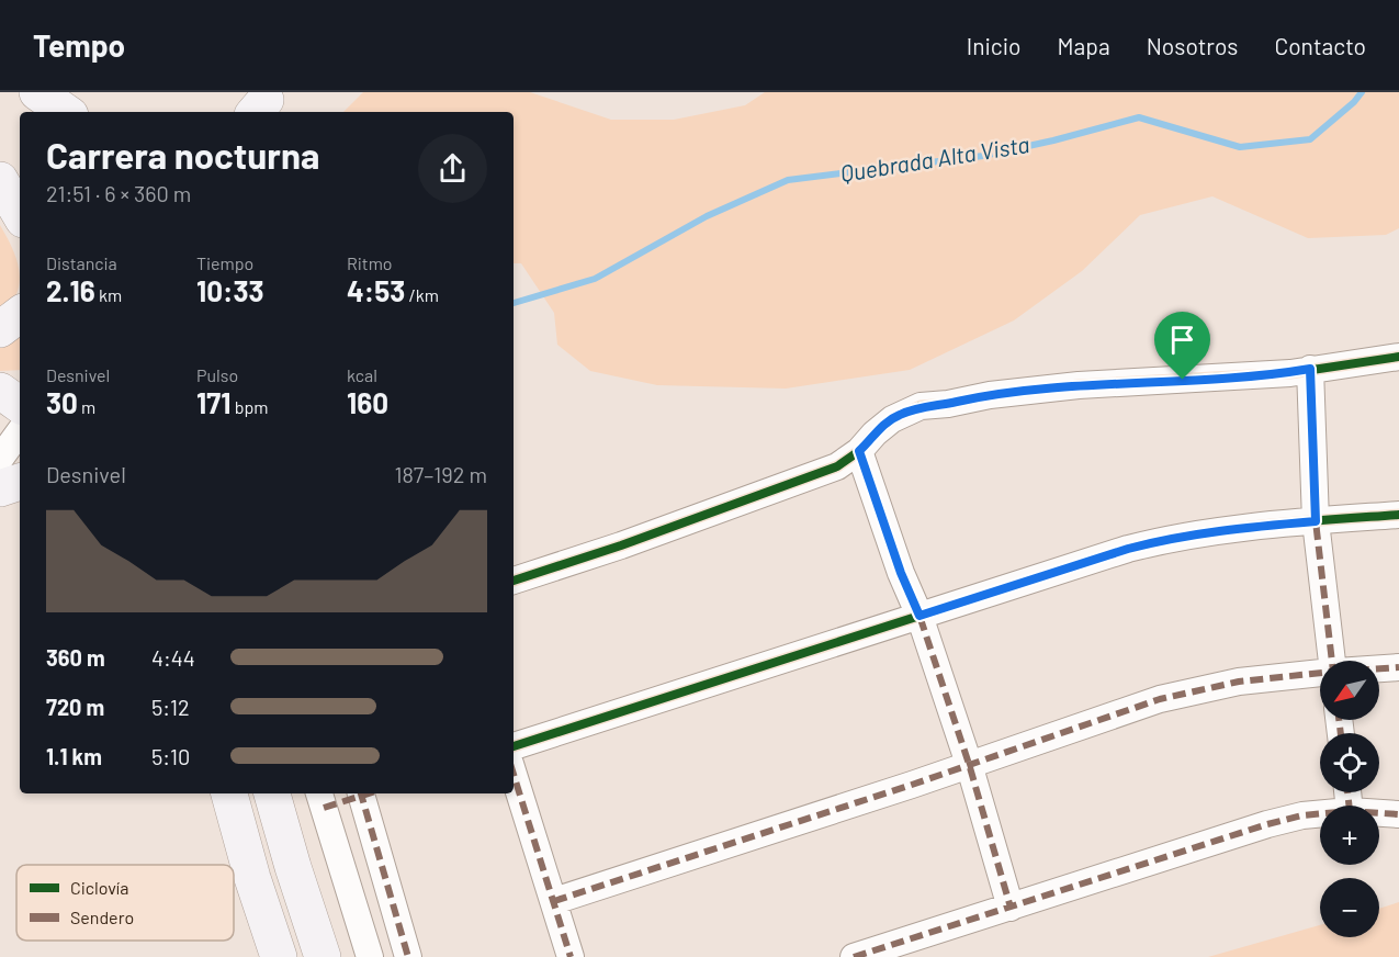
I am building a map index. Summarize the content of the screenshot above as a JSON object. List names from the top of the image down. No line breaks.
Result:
{"water":["Quebrada Alta Vista"],"legend":["Ciclovía","Sendero"],"north":"bottom left","page":{"header":"Tempo","nav":["Inicio","Mapa","Nosotros","Contacto"],"heading":["Carrera nocturna","21:51 · 6 × 360 m"],"stats":[["Distancia","2.16 km"],["Tiempo","10:33"],["Ritmo","4:53 /km"],["Desnivel","30 m"],["Pulso","171 bpm"],["kcal","160"]],"chart":["Desnivel","187–192 m"],"list":[{"name":"360 m","note":"4:44"},{"name":"720 m","note":"5:12"},{"name":"1.1 km","note":"5:10"}],"map_buttons":["+","−"]}}
